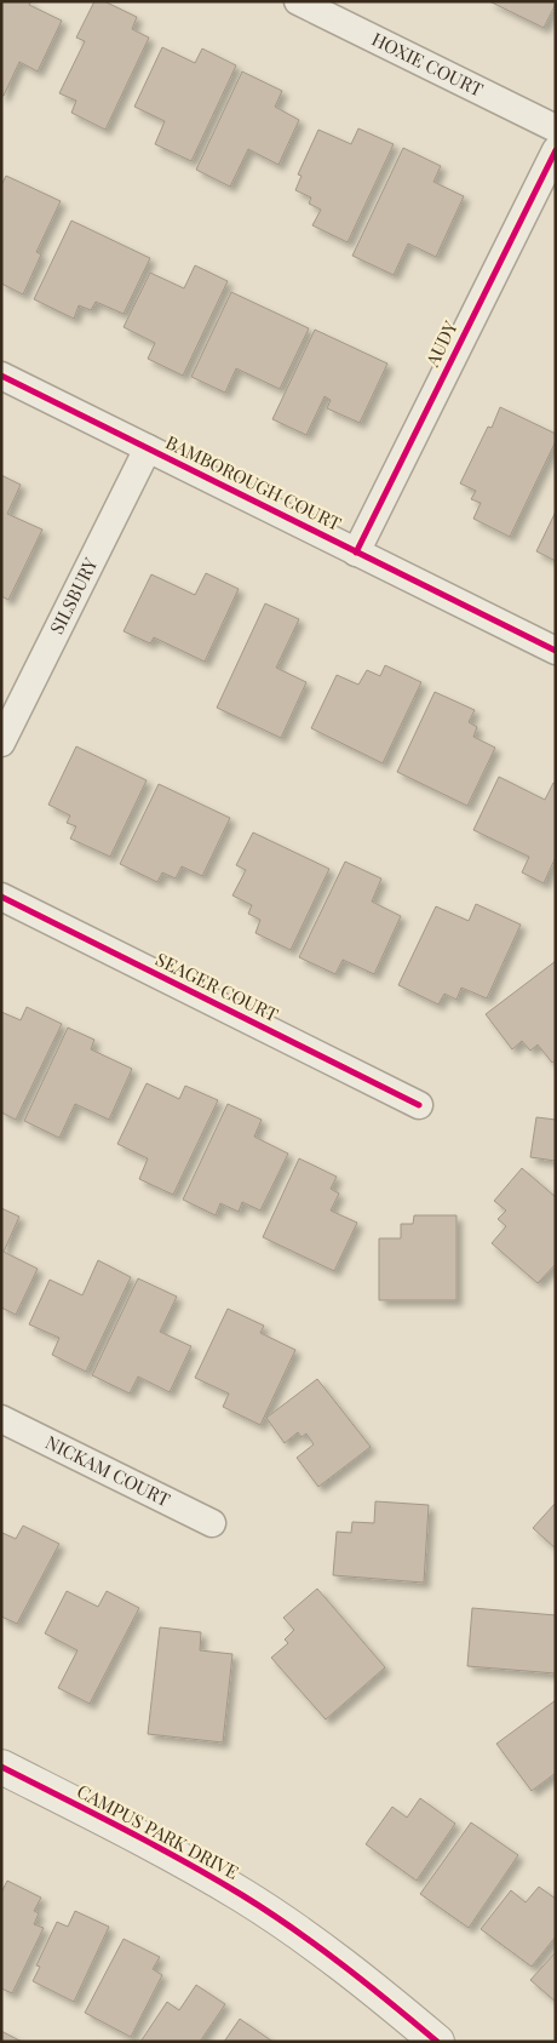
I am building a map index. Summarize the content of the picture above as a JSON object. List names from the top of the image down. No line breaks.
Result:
{"streets":{"street":["HOXIE COURT","AUDY","BAMBOROUGH COURT","SILSBURY","SEAGER COURT","NICKAM COURT","CAMPUS PARK DRIVE"]},"crossings":[["AUDY","BAMBOROUGH COURT"],["BAMBOROUGH COURT","SILSBURY"]]}
